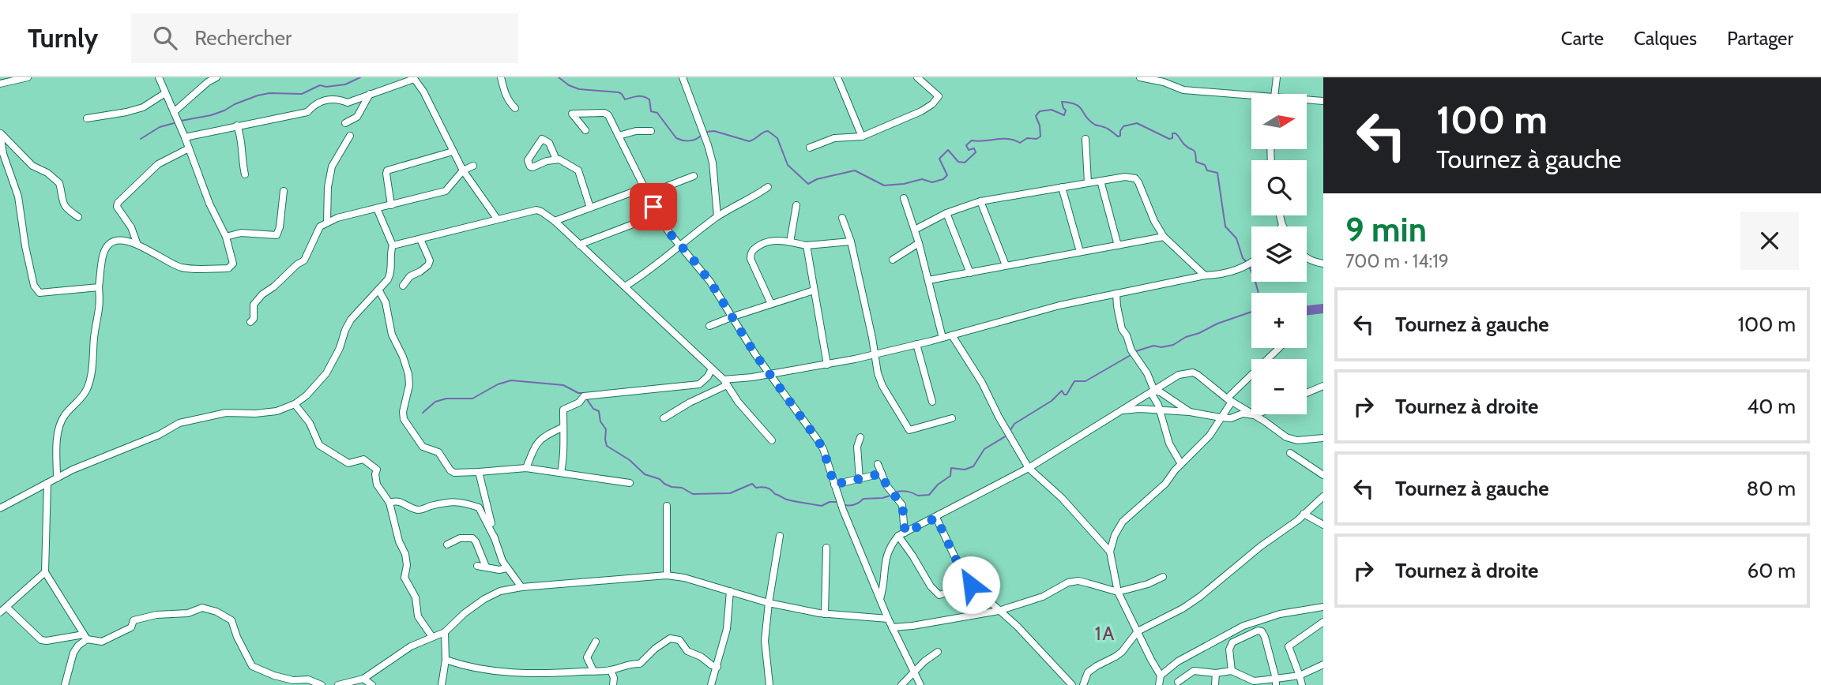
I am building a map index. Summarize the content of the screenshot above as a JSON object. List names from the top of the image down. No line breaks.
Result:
{"districts":["1A"],"north":"right","page":{"header":"Turnly","search":"Rechercher","nav":["Carte","Calques","Partager"],"turn":["100 m","Tournez à gauche"],"map_buttons":["+","−"],"heading":["9 min","700 m · 14:19"],"list":[{"name":"Tournez à gauche","value":"100 m"},{"name":"Tournez à droite","value":"40 m"},{"name":"Tournez à gauche","value":"80 m"},{"name":"Tournez à droite","value":"60 m"}]}}
